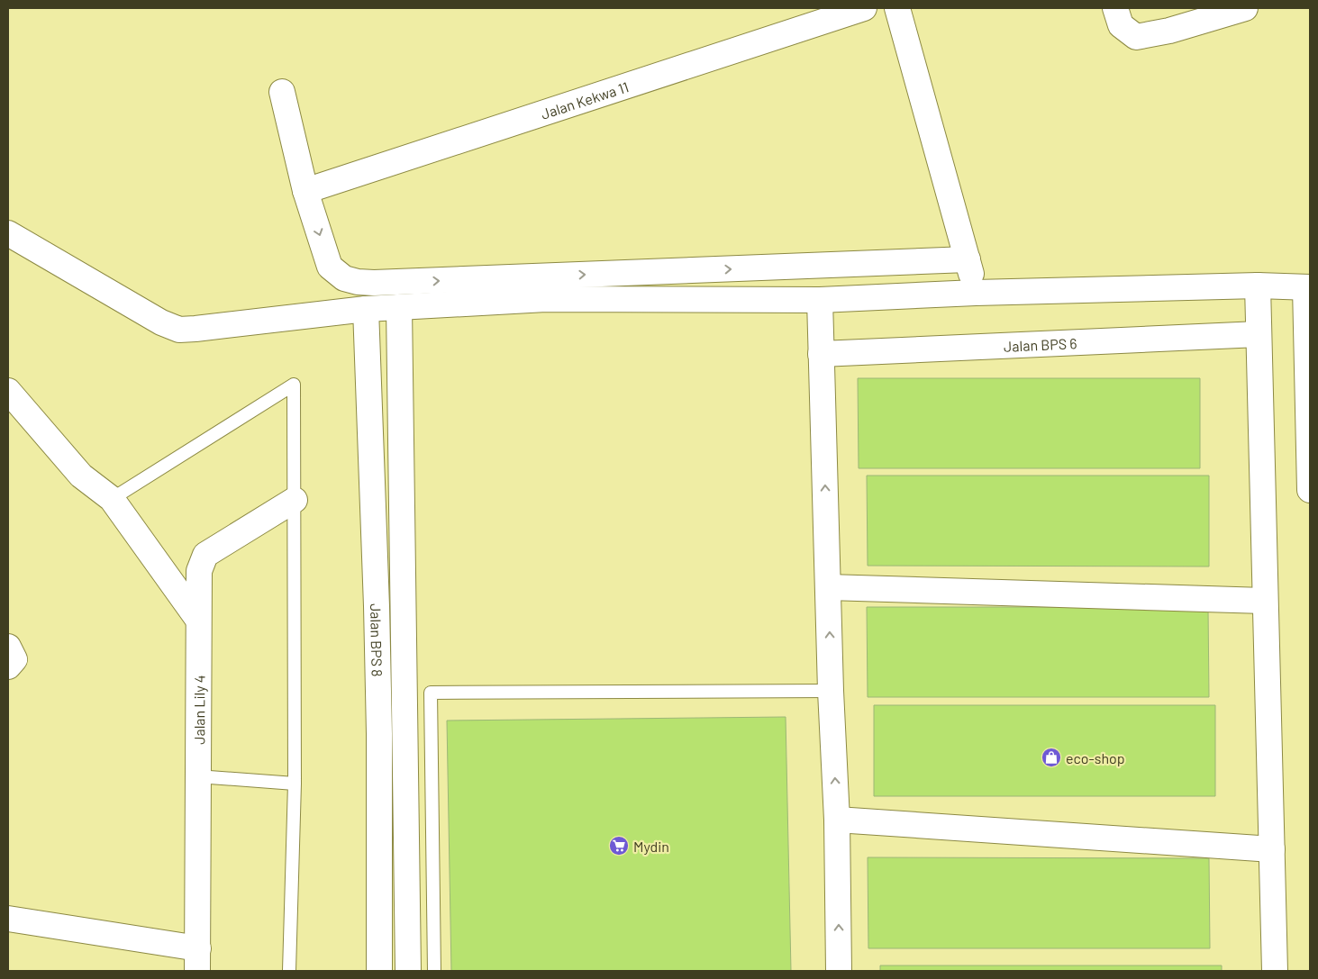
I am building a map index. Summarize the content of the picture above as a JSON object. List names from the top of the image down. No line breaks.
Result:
{"streets":{"street":["Jalan Kekwa 11","Jalan BPS 6","Jalan BPS 8","Jalan Lily 4"]},"places":{"shop":["eco-shop"],"supermarket":["Mydin"]}}
